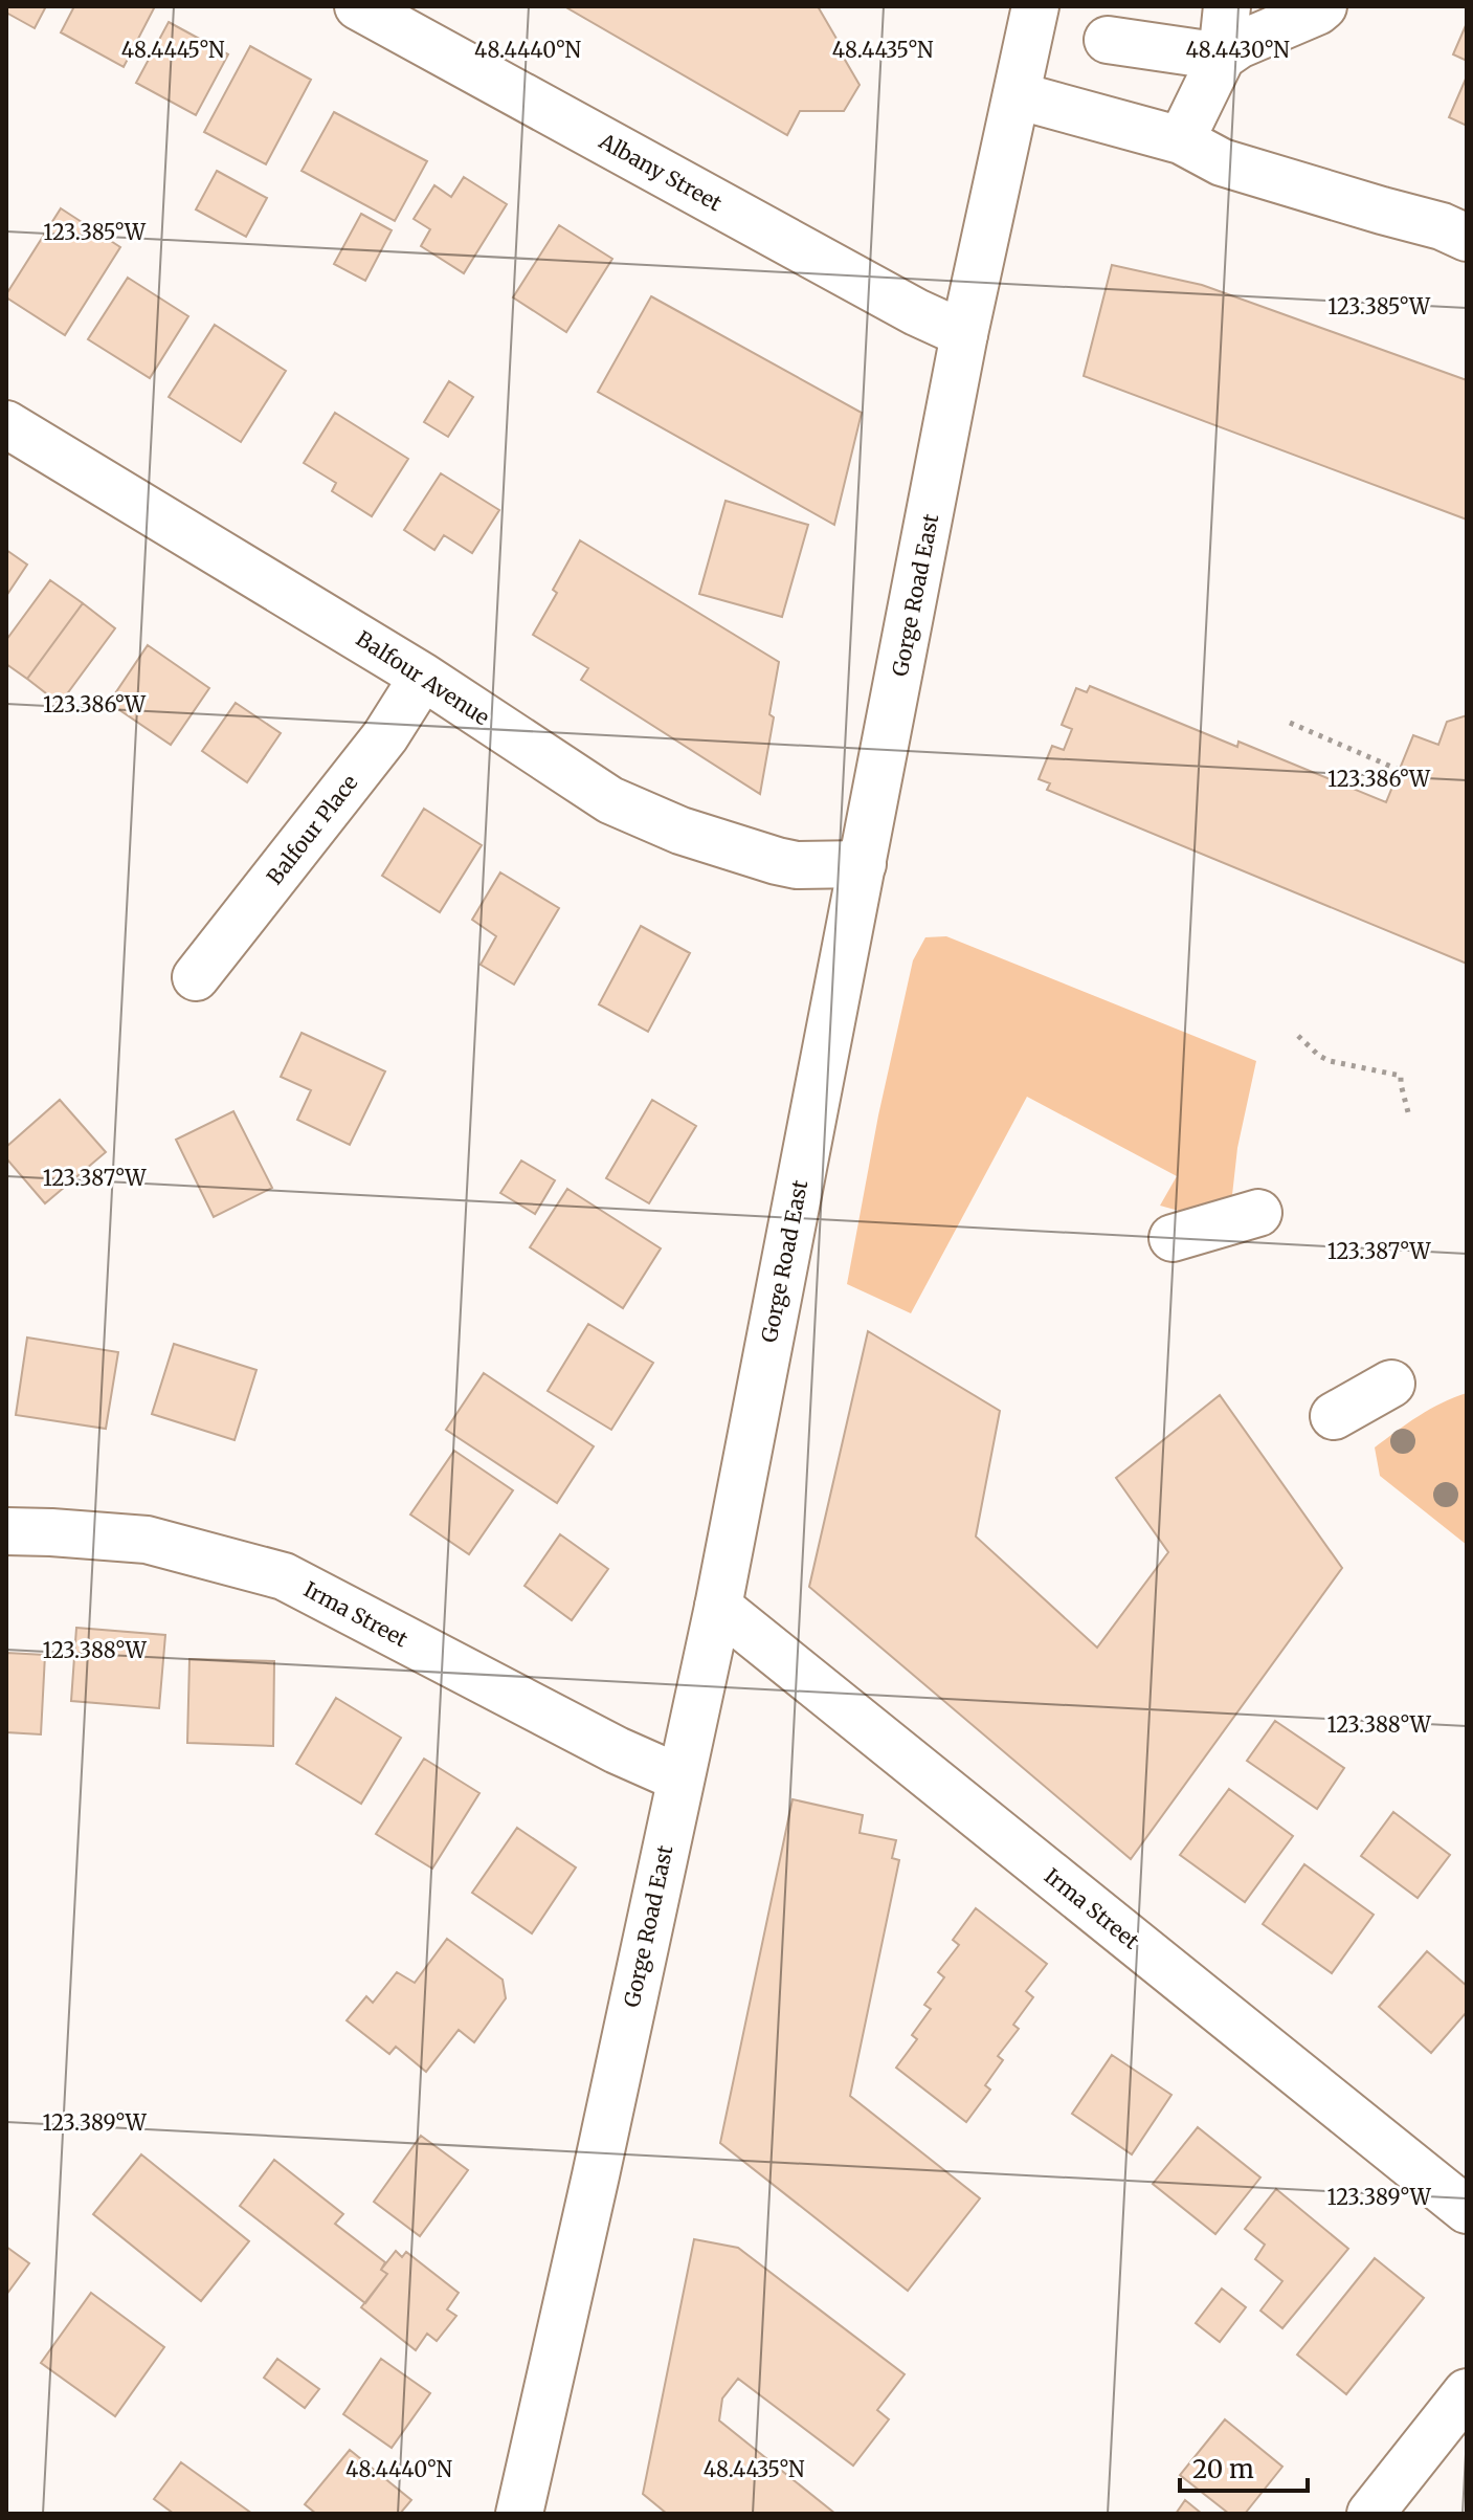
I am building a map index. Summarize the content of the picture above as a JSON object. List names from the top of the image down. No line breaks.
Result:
{"streets":{"street":["Albany Street","Gorge Road East","Balfour Avenue","Balfour Place","Irma Street"]},"crossings":[["Albany Street","Gorge Road East"],["Gorge Road East","Balfour Avenue"],["Gorge Road East","Irma Street"],["Balfour Avenue","Balfour Place"]],"scale_bar":"20 m","coordinates":["48.4445°N","48.4440°N","48.4435°N","48.4430°N","123.385°W","123.386°W","123.387°W","123.388°W","123.389°W"]}
